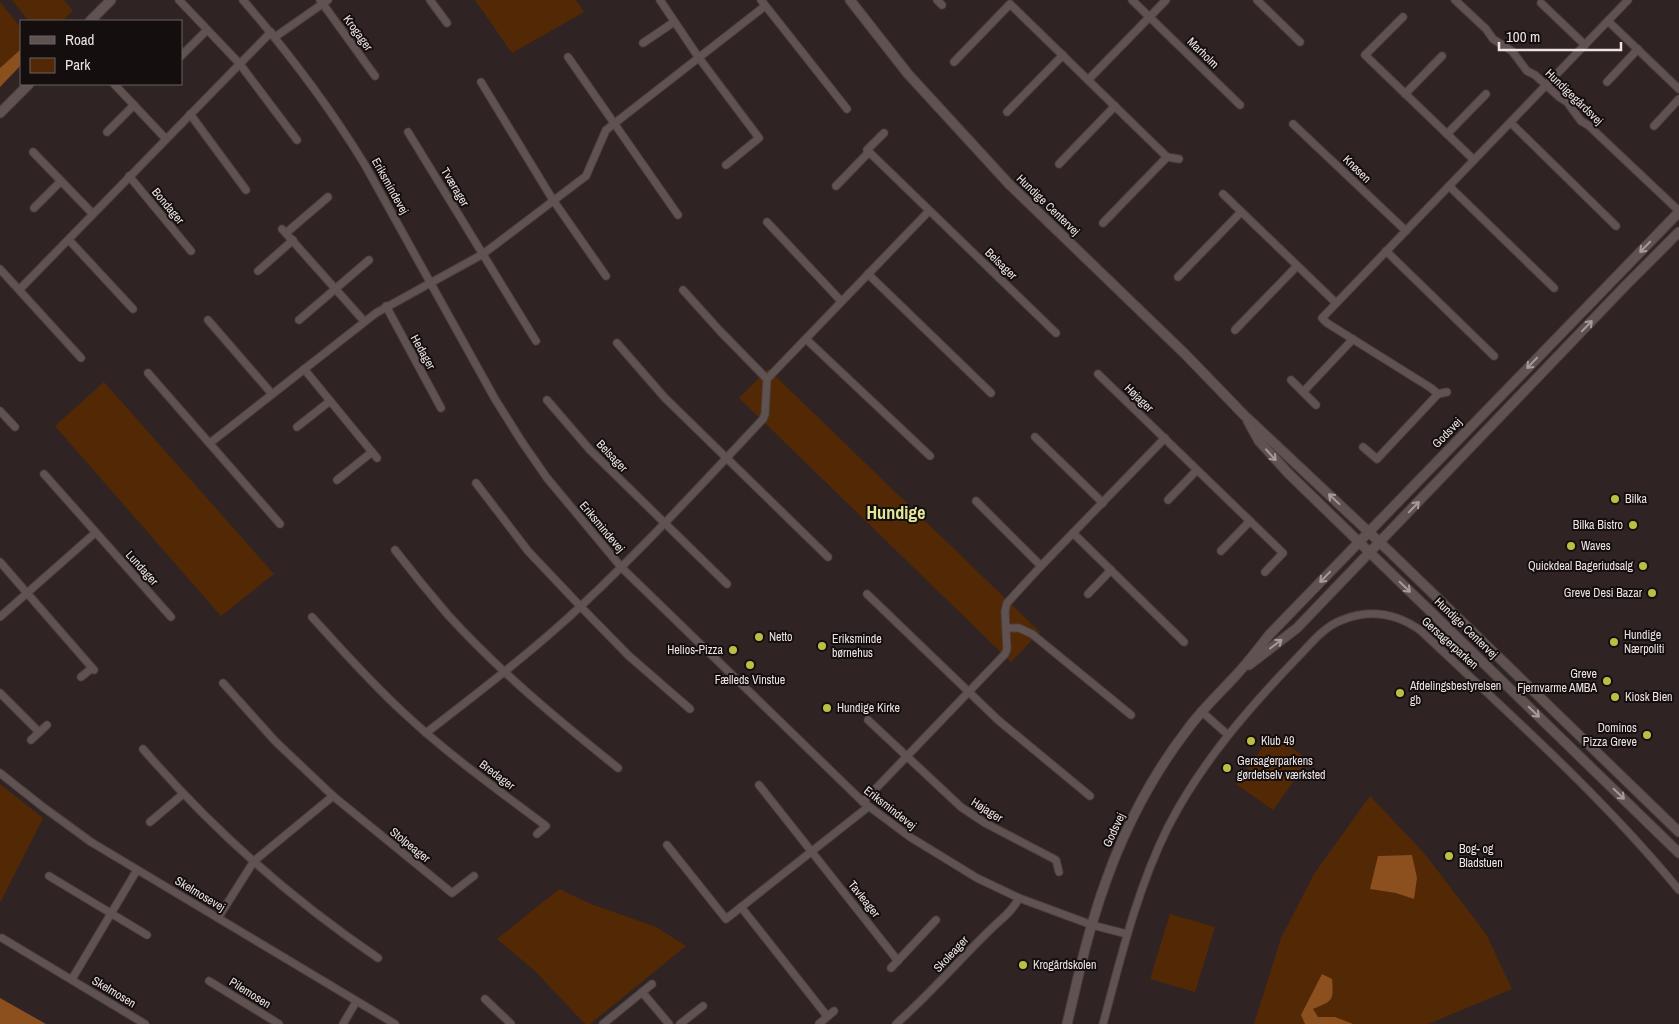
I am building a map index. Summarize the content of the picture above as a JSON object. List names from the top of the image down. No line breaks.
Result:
{"streets":{"street":["Krogager","Marholm","Hundigegårdsvej","Knøsen","Eriksmindevej","Tværager","Hundige Centervej","Bondager","Belsager","Hedager","Højager","Godsvej","Lundager","Gersagerparken","Bredager","Stolpeager","Skelmosevej","Tavleager","Skoleager","Skelmosen","Pilemosen"]},"crossings":[["Krogager","Eriksmindevej"],["Hundigegårdsvej","Godsvej"],["Eriksmindevej","Godsvej"],["Eriksmindevej","Skoleager"],["Hundige Centervej","Godsvej"],["Skelmosevej","Skelmosen"]],"districts":["Hundige"],"places":["Bilka","Bilka Bistro","Waves","Quickdeal Bageriudsalg","Greve Desi Bazar","Netto","Hundige Nærpoliti","Eriksminde børnehus","Helios-Pizza","Fælleds Vinstue","Greve Fjernvarme AMBA","Afdelingsbestyrelsen gb","Kiosk Bien","Hundige Kirke","Dominos Pizza Greve","Klub 49","Gersagerparkens gørdetselv værksted","Bog- og Bladstuen","Krogårdskolen"],"legend":["Road","Park"],"scale_bar":"100 m"}
